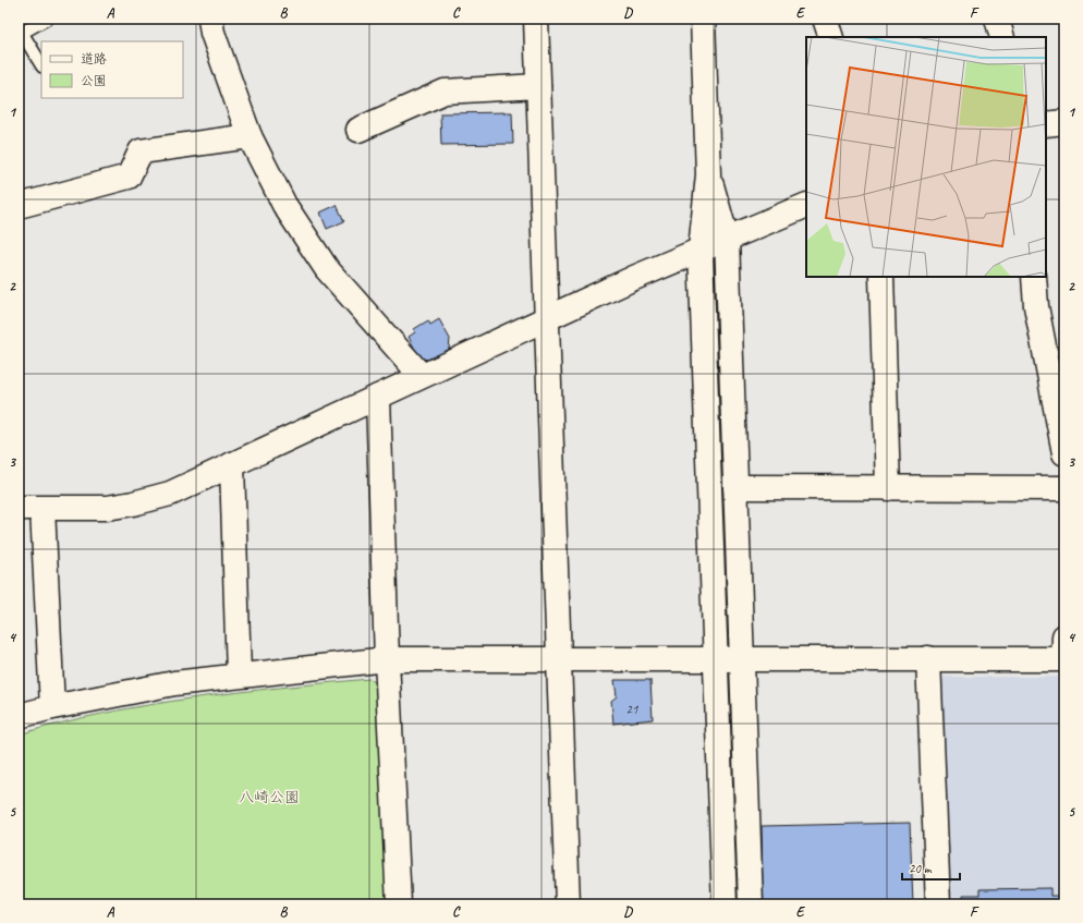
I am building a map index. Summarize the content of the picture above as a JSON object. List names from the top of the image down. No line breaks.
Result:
{"parks":["八崎公園"],"house_numbers":["21"],"legend":["道路","公園"],"scale_bar":"20 m","grid":{"columns":["A","B","C","D","E","F"],"rows":["1","2","3","4","5"]}}
